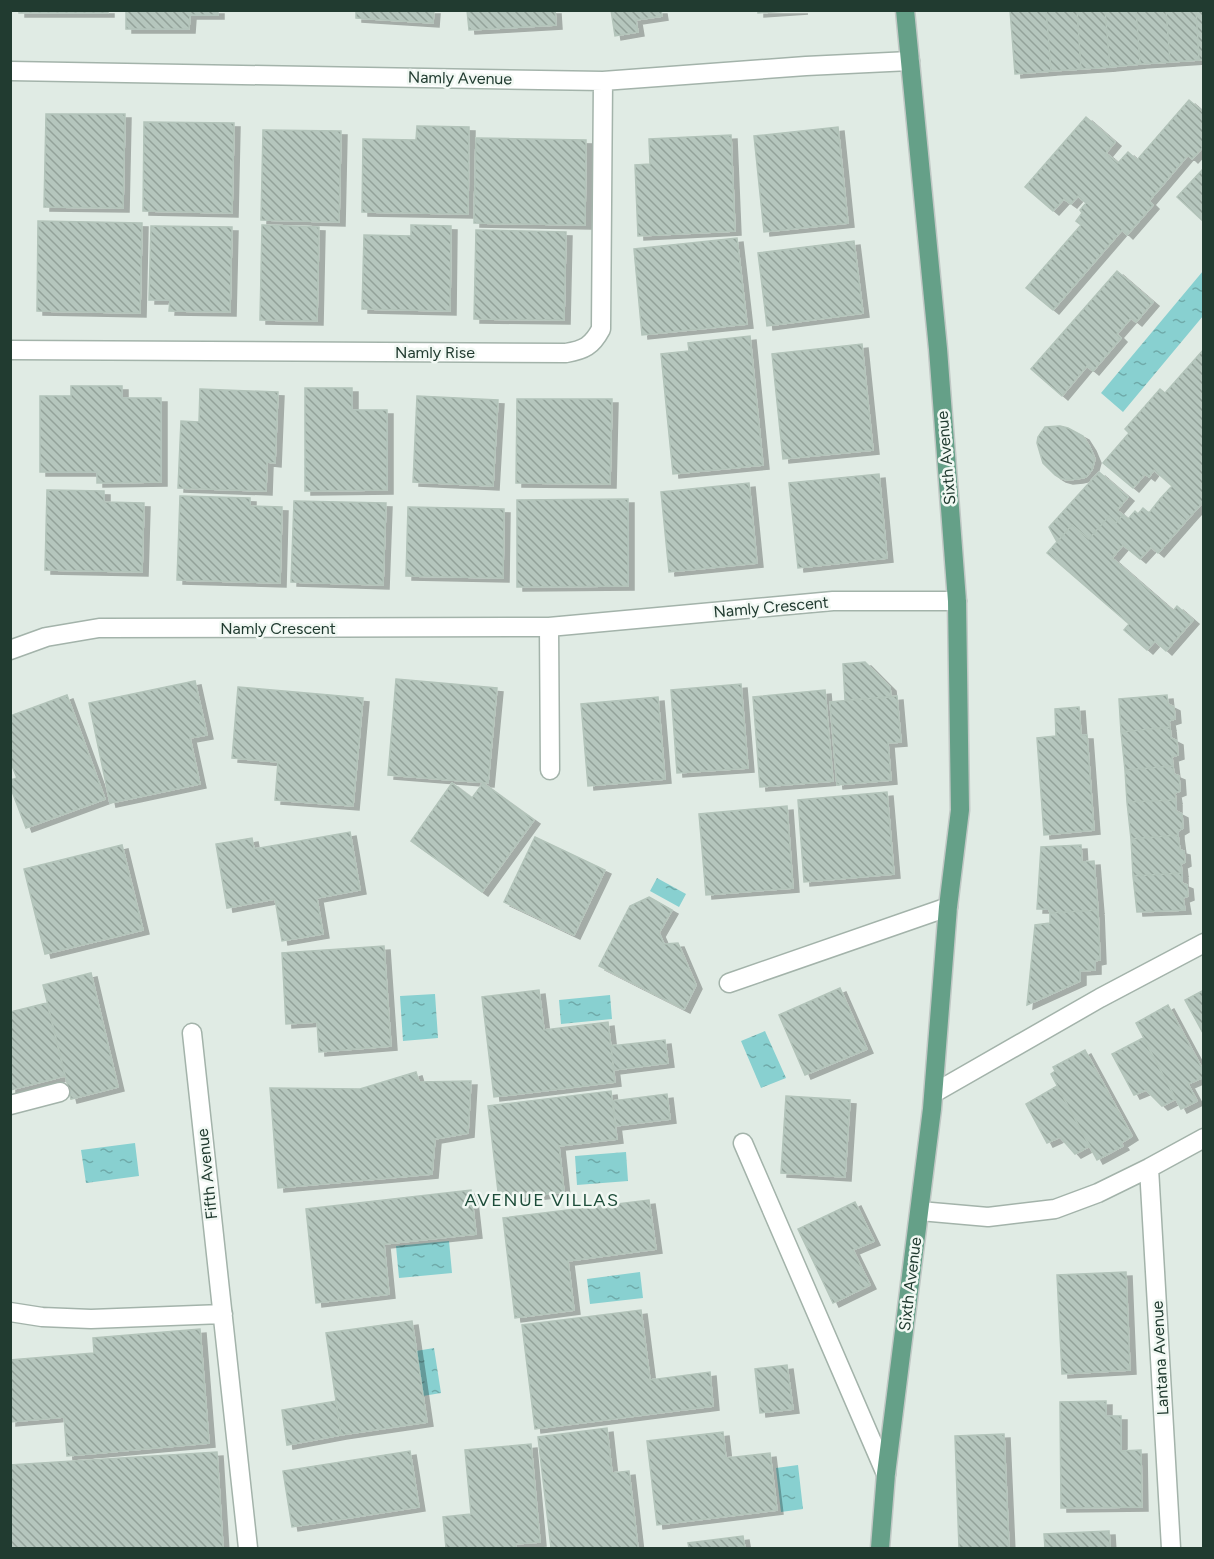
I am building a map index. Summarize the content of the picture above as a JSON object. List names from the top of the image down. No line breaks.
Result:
{"streets":{"main road":["Sixth Avenue"],"street":["Namly Avenue","Namly Rise","Namly Crescent","Fifth Avenue","Lantana Avenue"]},"crossings":[["Namly Avenue","Namly Rise"],["Namly Avenue","Sixth Avenue"],["Sixth Avenue","Namly Crescent"]],"districts":["AVENUE VILLAS"]}
